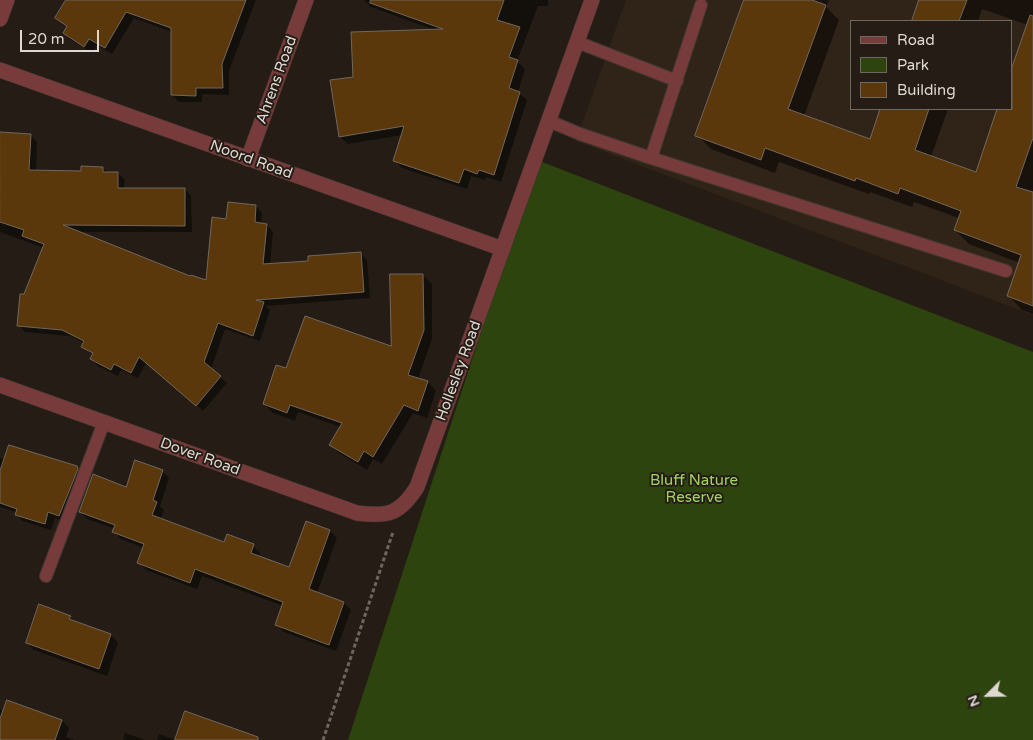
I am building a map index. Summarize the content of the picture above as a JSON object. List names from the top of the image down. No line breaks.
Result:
{"streets":{"street":["Ahrens Road","Noord Road","Hollesley Road","Dover Road"]},"crossings":[["Ahrens Road","Noord Road"],["Noord Road","Hollesley Road"],["Hollesley Road","Dover Road"]],"parks":["Bluff Nature Reserve"],"legend":["Road","Park","Building"],"scale_bar":"20 m","north":"bottom left"}
